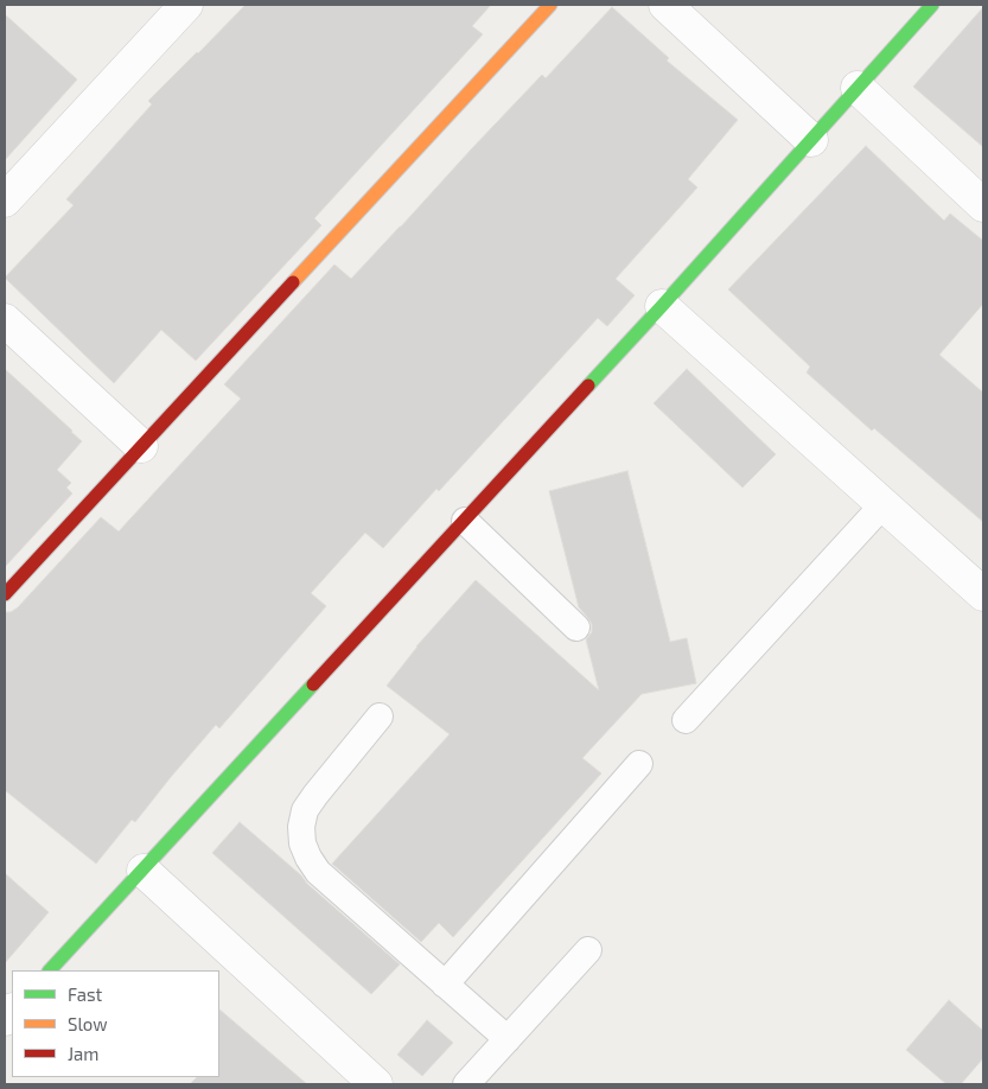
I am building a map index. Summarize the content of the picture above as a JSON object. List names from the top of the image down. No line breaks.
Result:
{"legend":["Fast","Slow","Jam"]}
